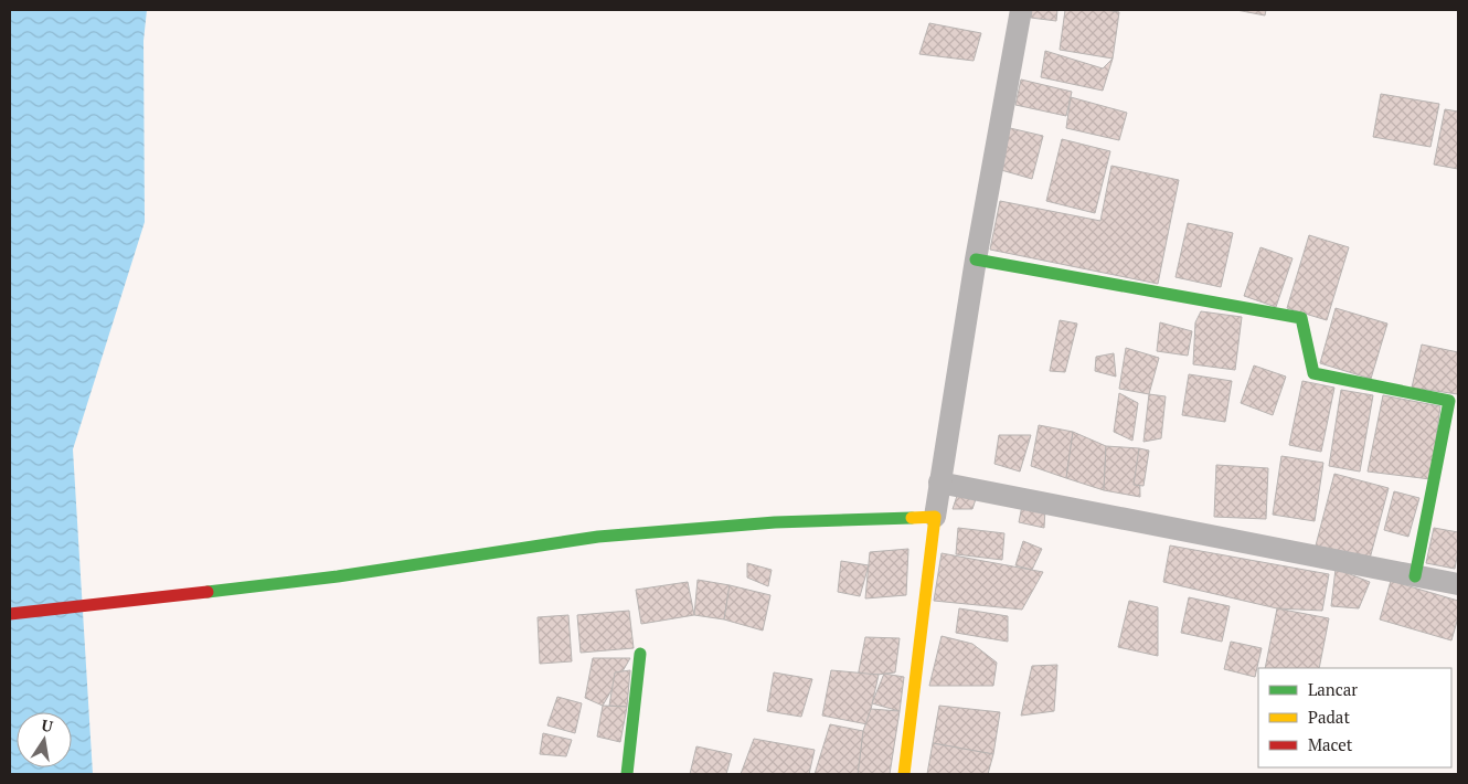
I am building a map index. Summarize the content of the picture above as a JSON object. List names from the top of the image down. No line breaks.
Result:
{"legend":["Lancar","Padat","Macet"],"north":"top"}
